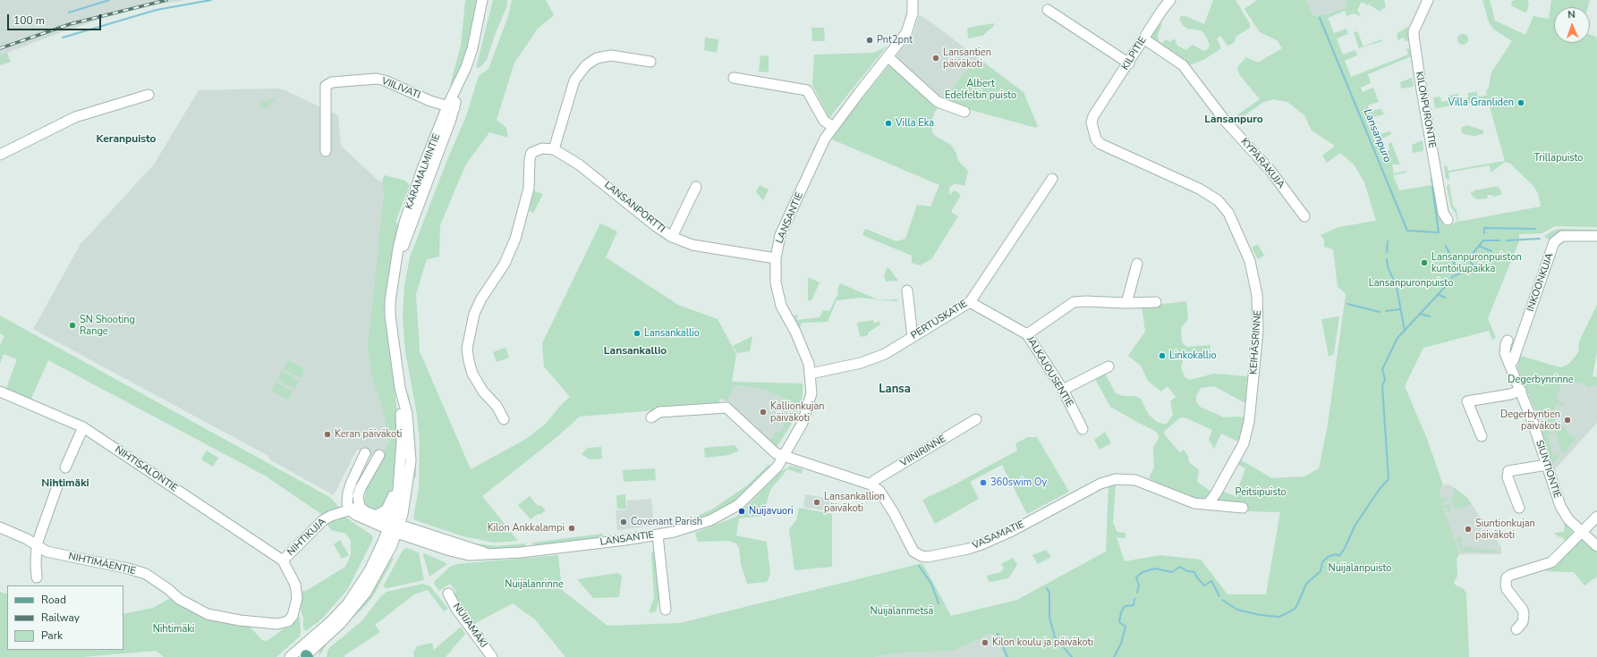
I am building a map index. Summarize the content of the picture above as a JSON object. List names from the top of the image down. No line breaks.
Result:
{"streets":{"street":["KILPITIE","VIILIVATI","KILONPURONTIE","KYPÄRÄKUJA","KARAMALMINTIE","LANSANPORTTI","LANSANTIE","INKOONKUJA","PERTUSKATIE","KEIHÄSRINNE","JALKAJOUSENTIE","VIINIRINNE","NIHTISALONTIE","SIUNTIONTIE","VASAMATIE","NIHTIKUJA","NIHTIMÄENTIE","NUIJAMÄKI"]},"crossings":[["KILPITIE","KYPÄRÄKUJA"],["KILPITIE","KEIHÄSRINNE"],["VIILIVATI","KARAMALMINTIE"],["KARAMALMINTIE","LANSANTIE"],["LANSANPORTTI","LANSANTIE"],["LANSANTIE","PERTUSKATIE"],["LANSANTIE","VASAMATIE"],["LANSANTIE","NIHTIKUJA"],["INKOONKUJA","SIUNTIONTIE"],["PERTUSKATIE","JALKAJOUSENTIE"],["KEIHÄSRINNE","VASAMATIE"],["VIINIRINNE","VASAMATIE"],["NIHTISALONTIE","NIHTIKUJA"],["NIHTIKUJA","NIHTIMÄENTIE"]],"districts":["Lansanpuro","Keranpuisto","Lansankallio","Lansa","Nihtimäki"],"water":["Lansanpuro"],"parks":["Albert Edelfeltin puisto","Trillapuisto","Lansanpuronpuisto","Degerbynrinne","Peitsipuisto","Nuijalanpuisto","Nuijalanrinne","Nuijalanmetsä","Nihtimäki"],"places":["Pnt2pnt","Lansantien päiväkoti","Villa Granliden","Villa Eka","Lansanpuronpuiston kuntoilupaikka","SN Shooting Range","Lansankallio","Linkokallio","Kallionkujan päiväkoti","Degerbyntien päiväkoti","Keran päiväkoti","360swim Oy","Lansankallion päiväkoti","Nuijavuori","Covenant Parish","Kilon Ankkalampi","Siuntionkujan päiväkoti","Kilon koulu ja päiväkoti"],"legend":["Road","Railway","Park"],"scale_bar":"100 m","north":"top"}
